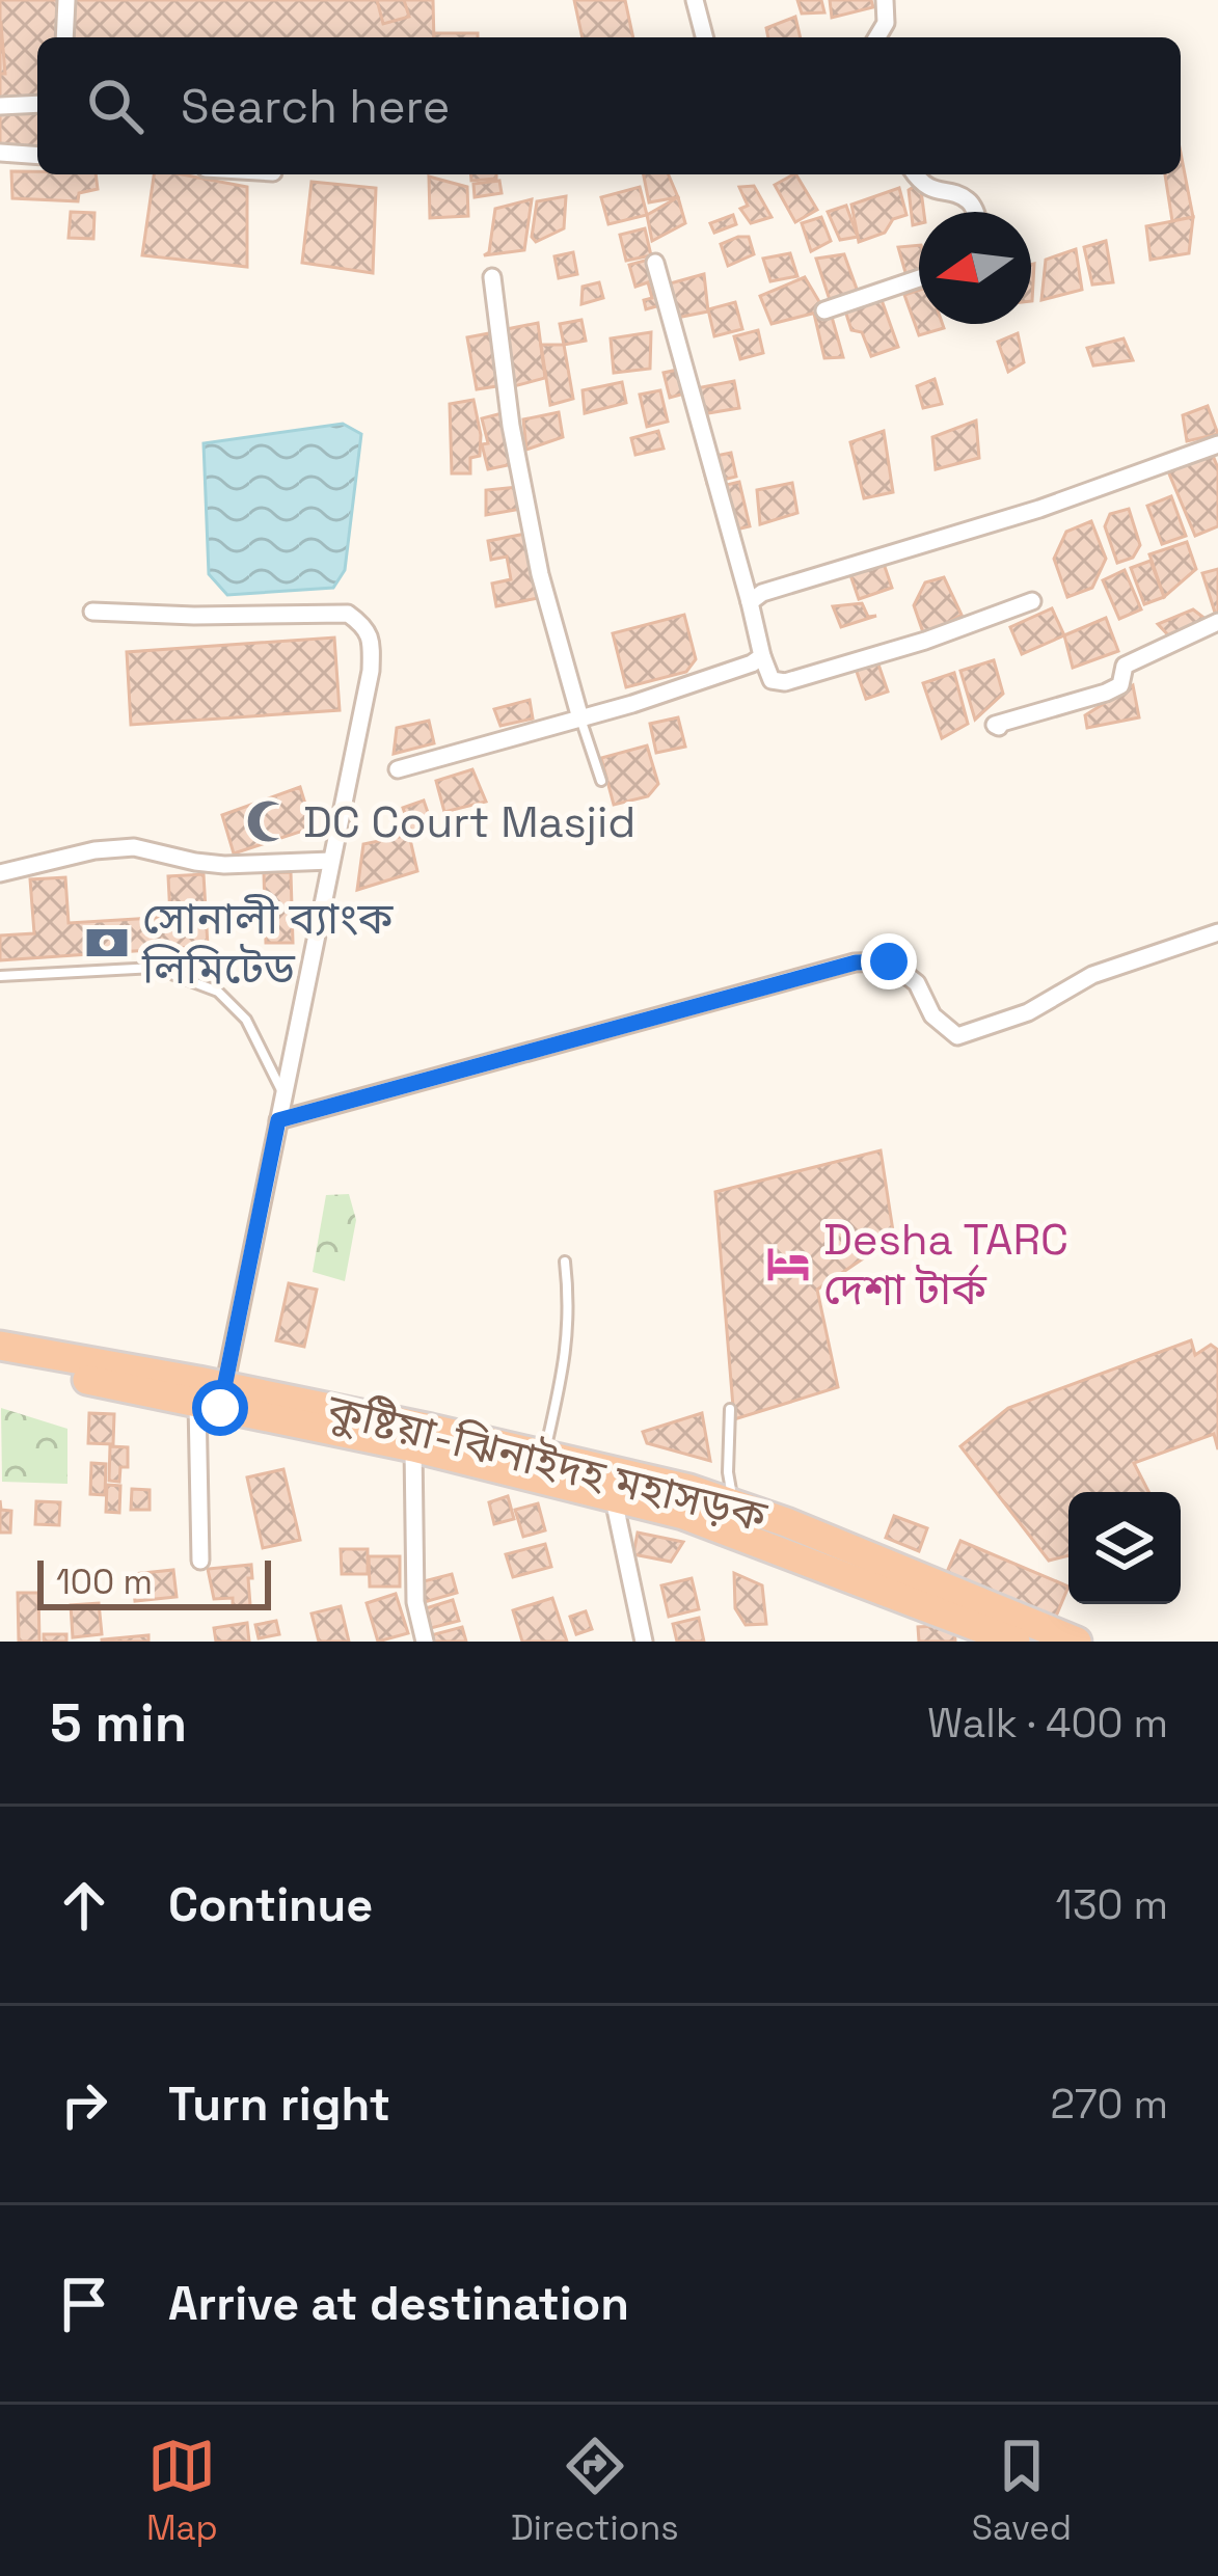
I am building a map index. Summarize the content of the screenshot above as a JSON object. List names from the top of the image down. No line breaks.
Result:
{"streets":{"highway":["কুষ্টিয়া-ঝিনাইদহ মহাসড়ক"]},"places":{"mosque":["DC Court Masjid"],"bank":["সোনালী ব্যাংক লিমিটেড"],"hotel":["Desha TARC দেশা টার্ক"]},"scale_bar":"100 m","north":"left","page":{"search":"Search here","scale":"100 m","heading":["5 min","Walk · 400 m"],"list":[["Continue","130 m"],["Turn right","270 m"],"Arrive at destination"],"nav":["Map","Directions","Saved"]}}
